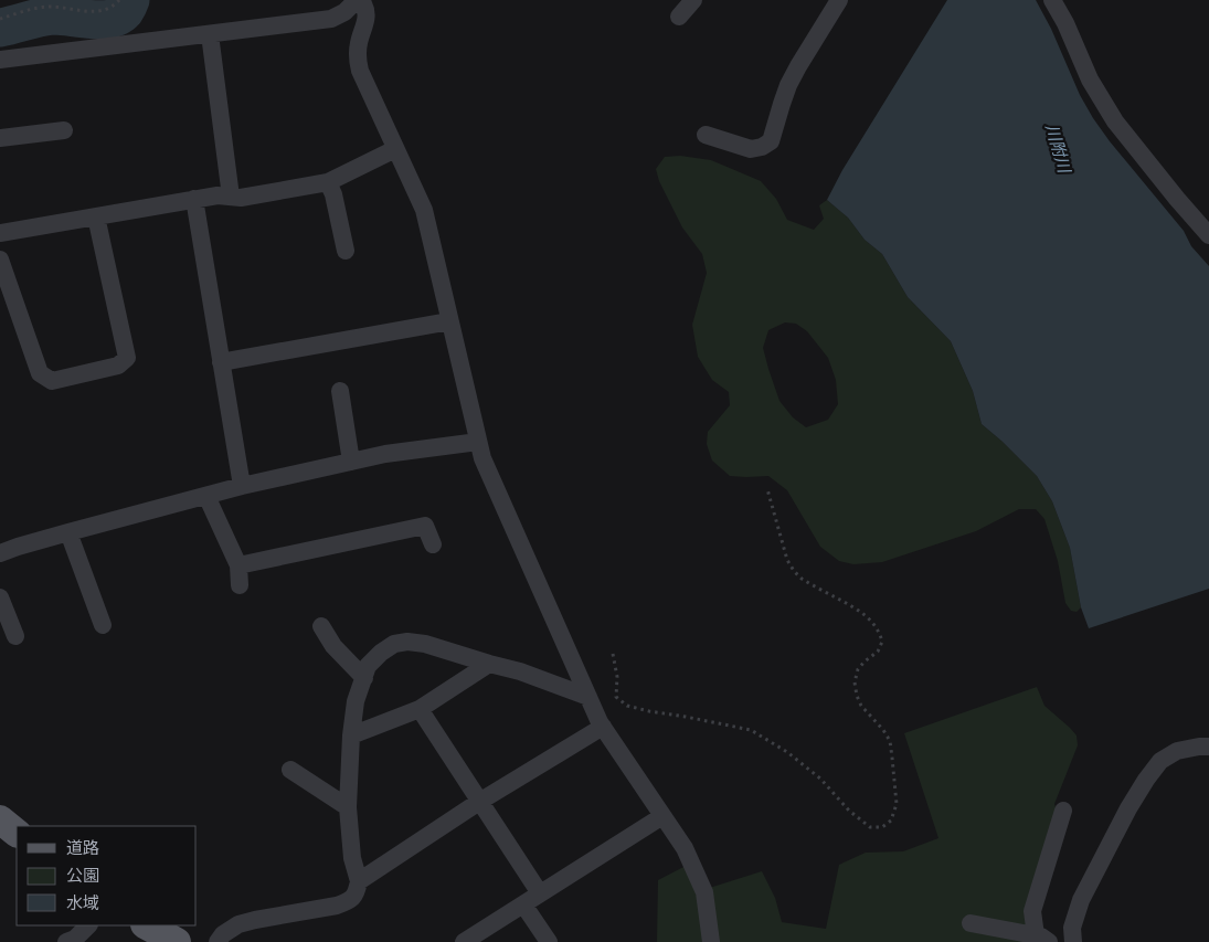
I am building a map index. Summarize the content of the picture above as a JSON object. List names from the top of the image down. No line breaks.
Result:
{"water":["川附川"],"legend":["道路","公園","水域"]}
